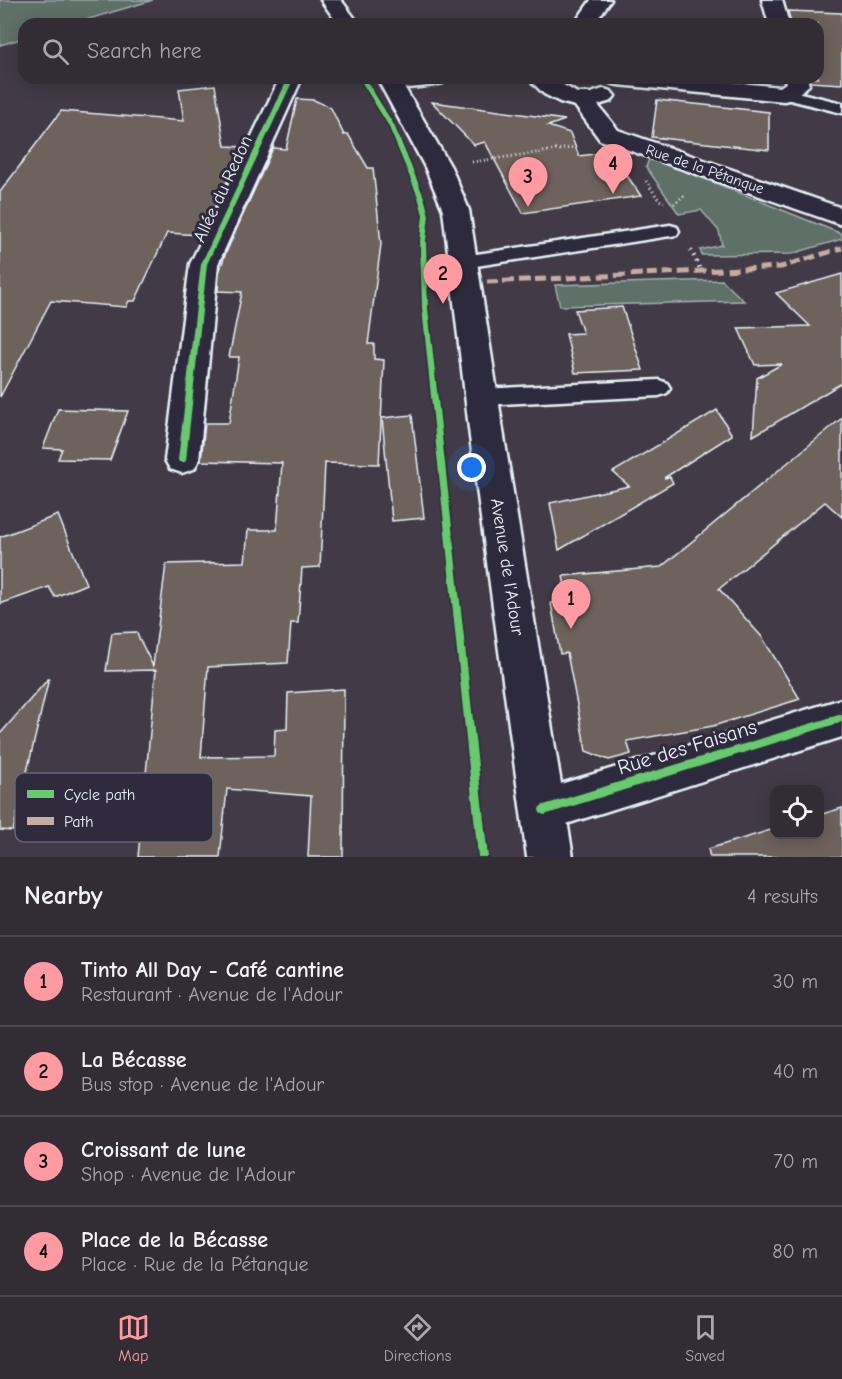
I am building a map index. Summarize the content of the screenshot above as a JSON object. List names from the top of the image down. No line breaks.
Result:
{"streets":{"street":["Rue de la Pétanque","Allée du Redon","Avenue de l'Adour","Rue des Faisans"]},"crossings":[["Avenue de l'Adour","Rue des Faisans"]],"legend":["Cycle path","Path"],"page":{"search":"Search here","pins":["4","3","2","1"],"heading":["Nearby","4 results"],"list":[{"mark":"1","name":"Tinto All Day - Café cantine","note":"Restaurant · Avenue de l'Adour","value":"30 m"},{"mark":"2","name":"La Bécasse","note":"Bus stop · Avenue de l'Adour","value":"40 m"},{"mark":"3","name":"Croissant de lune","note":"Shop · Avenue de l'Adour","value":"70 m"},{"mark":"4","name":"Place de la Bécasse","note":"Place · Rue de la Pétanque","value":"80 m"}],"nav":["Map","Directions","Saved"]}}
